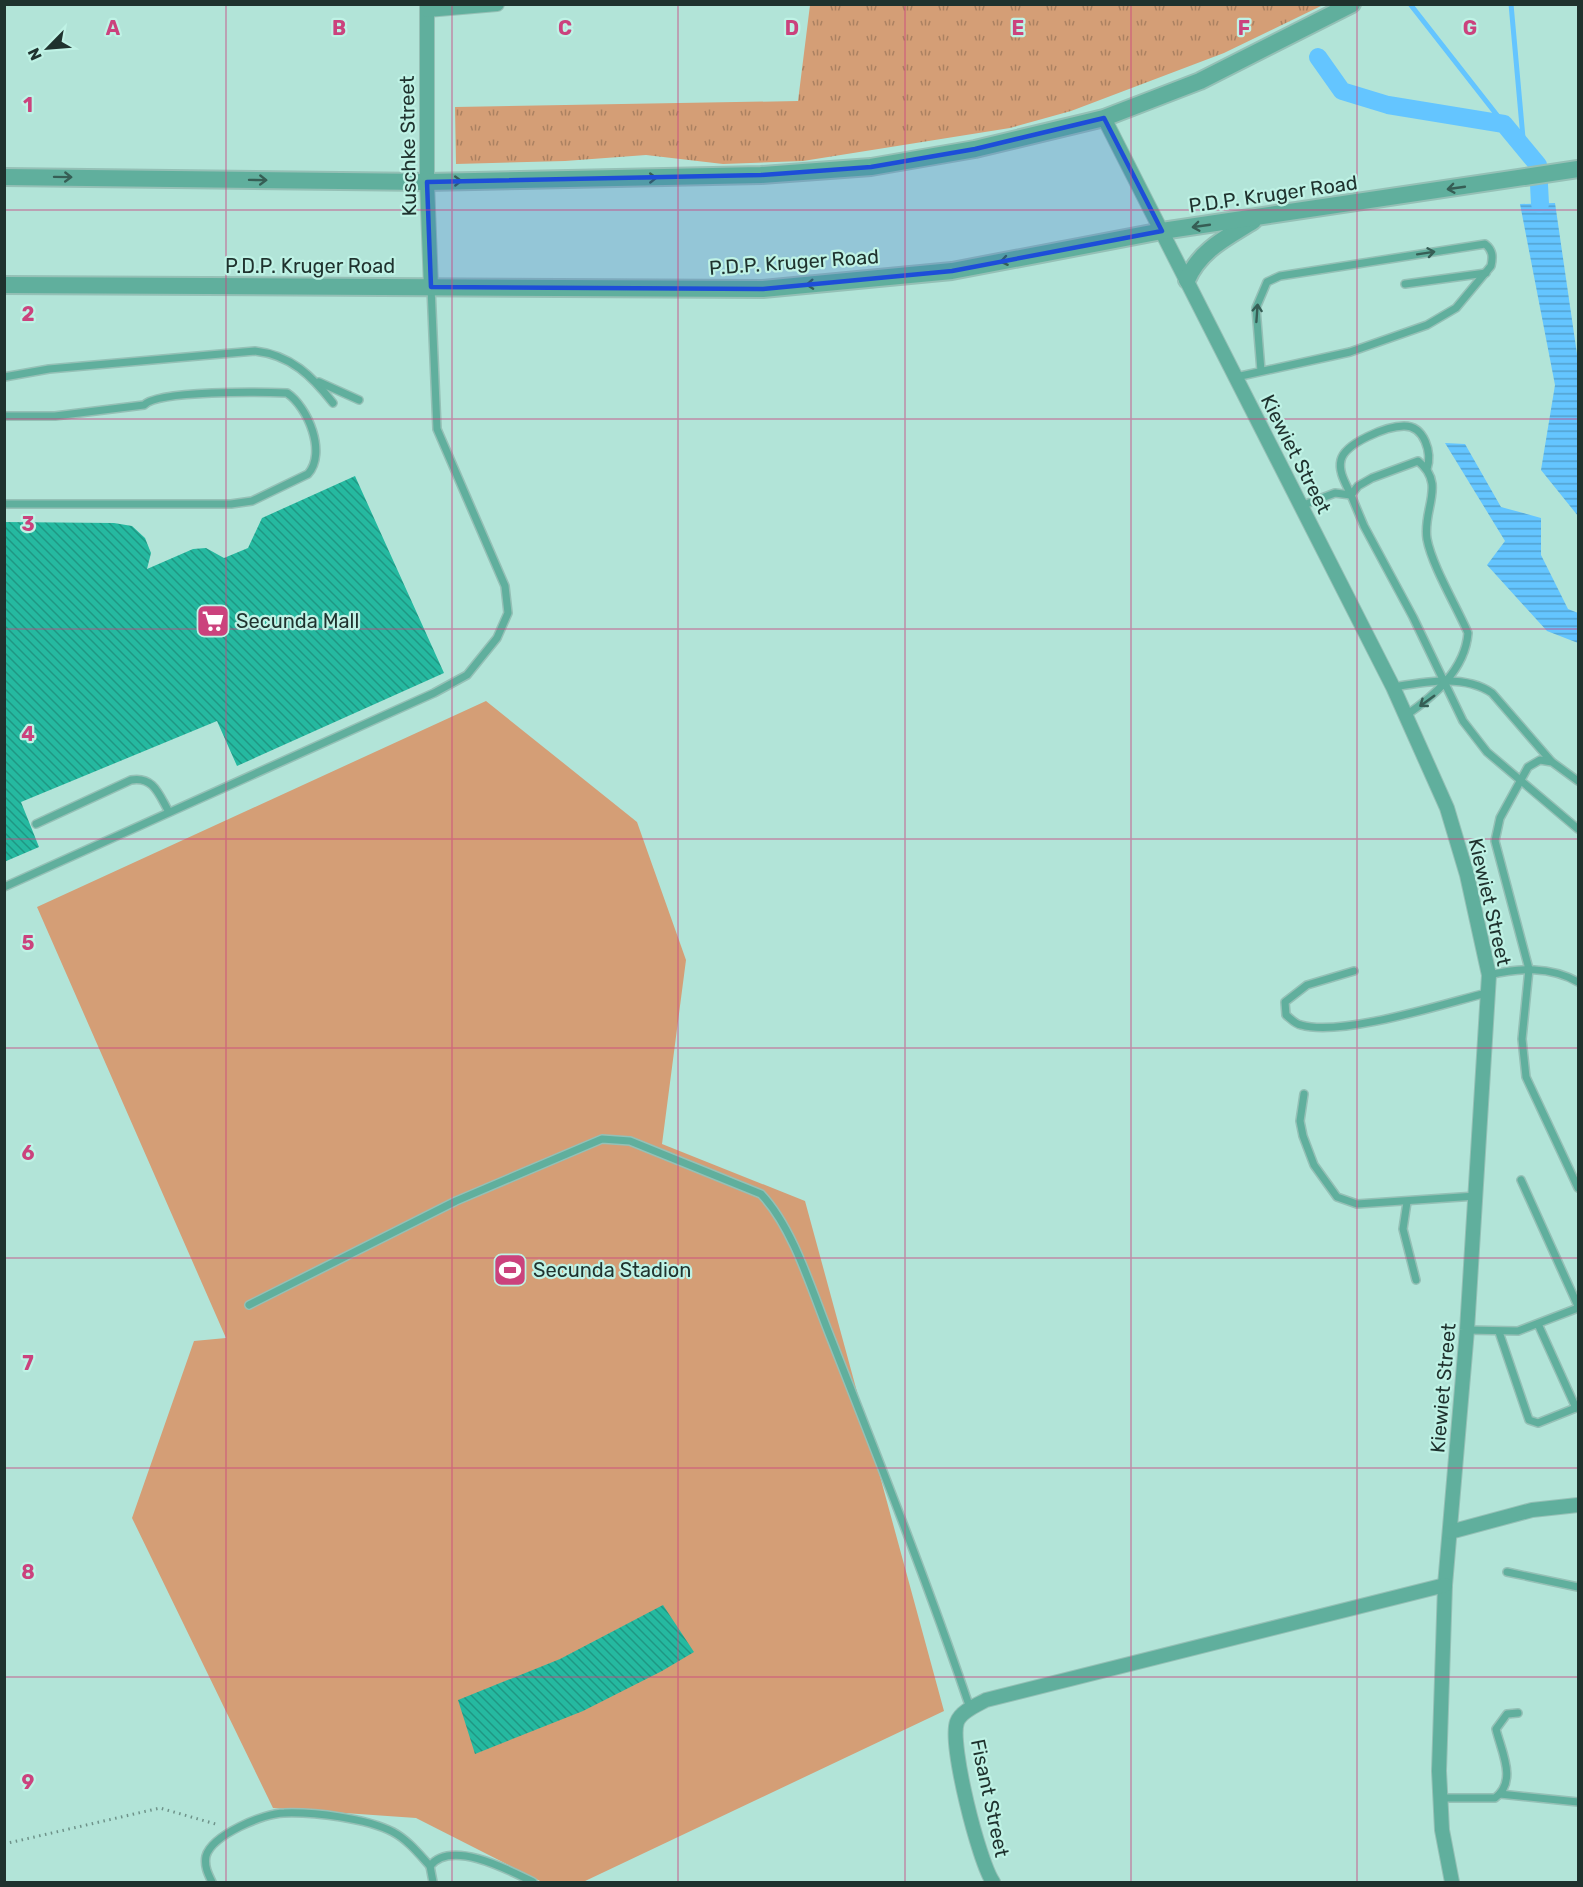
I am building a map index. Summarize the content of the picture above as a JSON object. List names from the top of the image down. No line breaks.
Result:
{"streets":{"street":["Kuschke Street","P.D.P. Kruger Road","Kiewiet Street","Fisant Street"]},"crossings":[["Kuschke Street","P.D.P. Kruger Road"],["P.D.P. Kruger Road","Kiewiet Street"]],"places":{"supermarket":["Secunda Mall"],"sports":["Secunda Stadion"]},"north":"bottom left","grid":{"columns":["A","B","C","D","E","F","G"],"rows":["1","2","3","4","5","6","7","8","9"]}}
